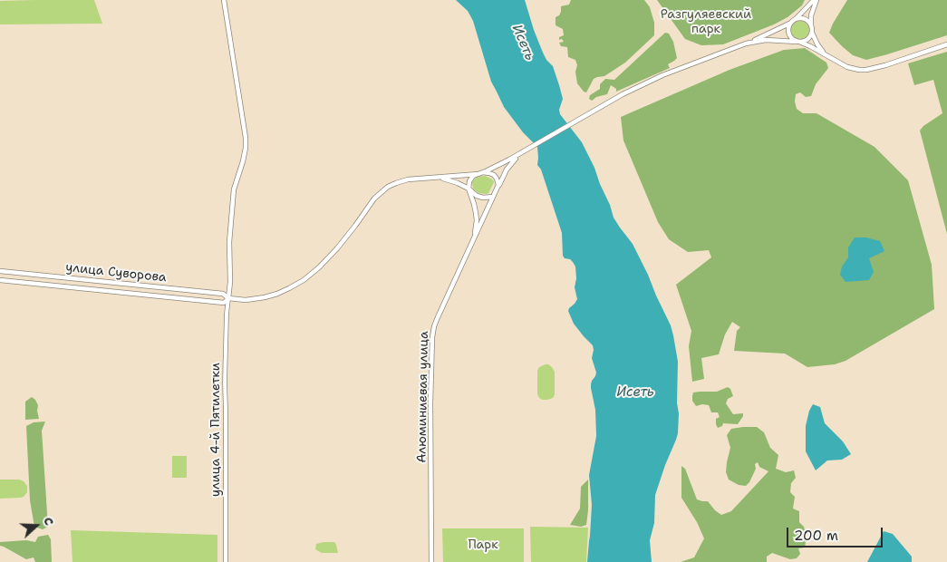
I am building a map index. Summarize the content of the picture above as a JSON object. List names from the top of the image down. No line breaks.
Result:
{"streets":{"main road":["улица Суворова","Алюминиевая улица"],"street":["улица 4-й Пятилетки"]},"crossings":[["улица Суворова","Алюминиевая улица"],["улица Суворова","улица 4-й Пятилетки"]],"water":["Исеть"],"parks":["Разгуляевский парк","Парк"],"scale_bar":"200 m","north":"right"}
